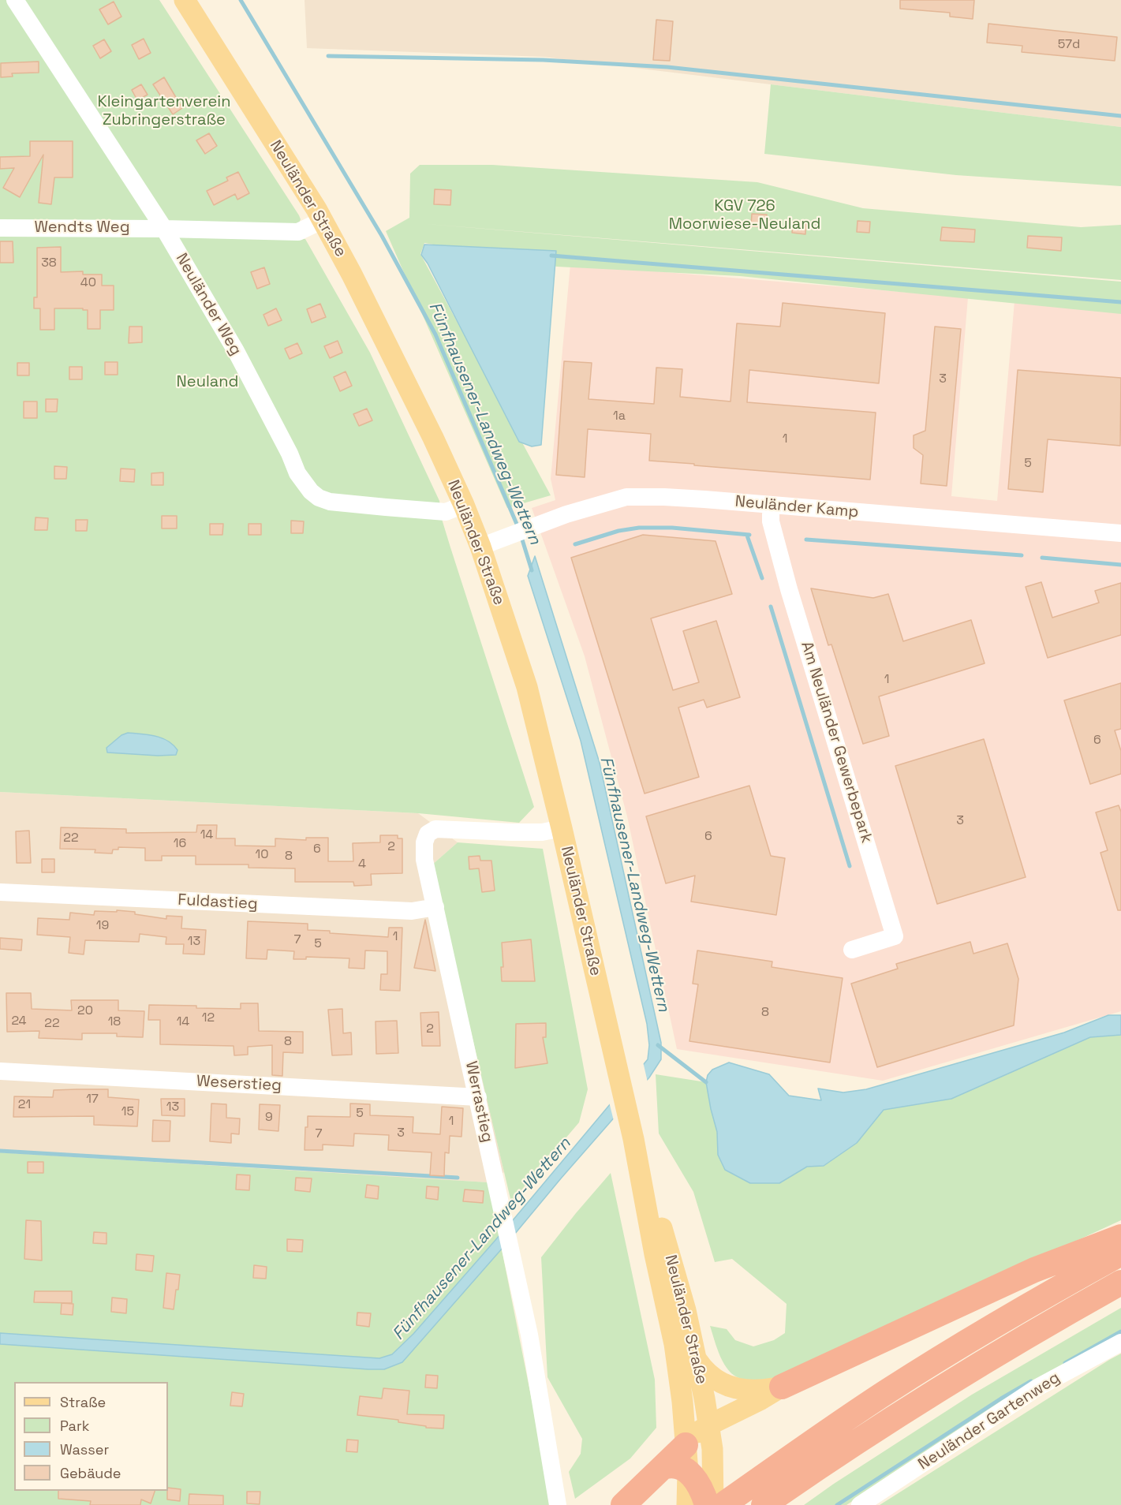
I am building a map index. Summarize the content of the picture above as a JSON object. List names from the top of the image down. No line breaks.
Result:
{"streets":{"main road":["Neuländer Straße"],"street":["Wendts Weg","Neuländer Weg","Neuländer Kamp","Am Neuländer Gewerbepark","Fuldastieg","Weserstieg","Werrastieg","Neuländer Gartenweg"]},"crossings":[["Neuländer Straße","Neuländer Weg"],["Neuländer Straße","Neuländer Kamp"],["Neuländer Straße","Werrastieg"],["Wendts Weg","Neuländer Weg"],["Neuländer Kamp","Am Neuländer Gewerbepark"],["Fuldastieg","Werrastieg"],["Weserstieg","Werrastieg"]],"water":["Fünfhausener-Landweg-Wettern"],"parks":["Kleingartenverein Zubringerstraße","KGV 726 Moorwiese-Neuland","Neuland"],"house_numbers":["57d","38","40","3","1a","1","5","1","6","3","14","6","22","16","2","6","10","8","4","19","1","7","13","5","20","8","12","24","18","14","22","2","8","17","21","13","15","5","9","1","3","7"],"legend":["Straße","Park","Wasser","Gebäude"]}
